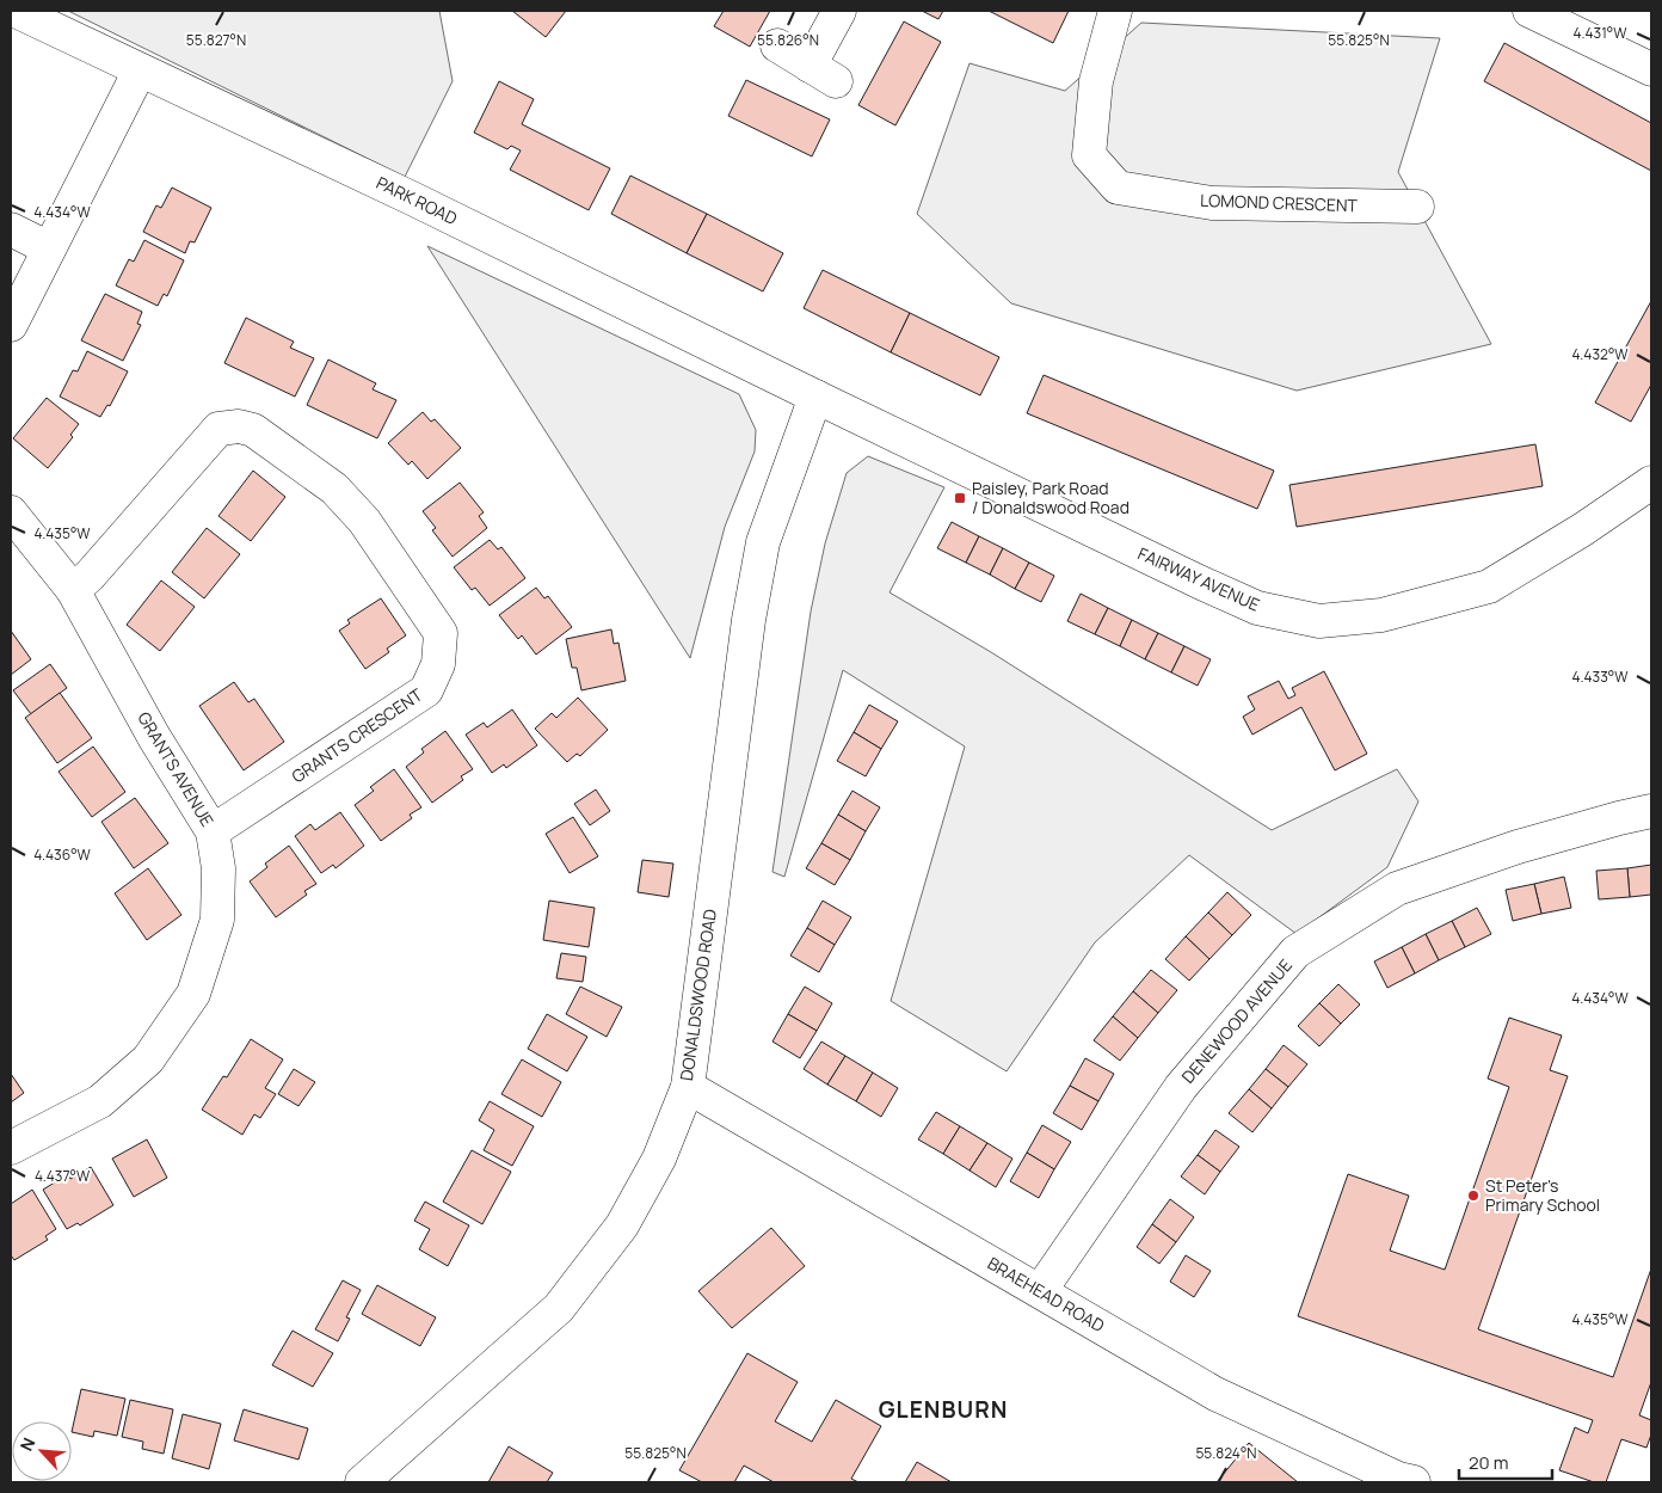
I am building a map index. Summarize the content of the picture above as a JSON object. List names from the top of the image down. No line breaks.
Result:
{"streets":{"street":["PARK ROAD","LOMOND CRESCENT","FAIRWAY AVENUE","GRANTS CRESCENT","GRANTS AVENUE","DONALDSWOOD ROAD","DENEWOOD AVENUE","BRAEHEAD ROAD"]},"crossings":[["PARK ROAD","FAIRWAY AVENUE"],["PARK ROAD","DONALDSWOOD ROAD"],["FAIRWAY AVENUE","DONALDSWOOD ROAD"],["GRANTS CRESCENT","GRANTS AVENUE"],["DONALDSWOOD ROAD","BRAEHEAD ROAD"],["DENEWOOD AVENUE","BRAEHEAD ROAD"]],"districts":["GLENBURN"],"places":{"transit":["Paisley, Park Road / Donaldswood Road"],"other":["St Peter's Primary School"]},"scale_bar":"20 m","north":"top left","coordinates":["4.431°W","55.827°N","55.826°N","55.825°N","4.434°W","4.432°W","4.435°W","4.433°W","4.436°W","4.437°W","55.824°N"]}
